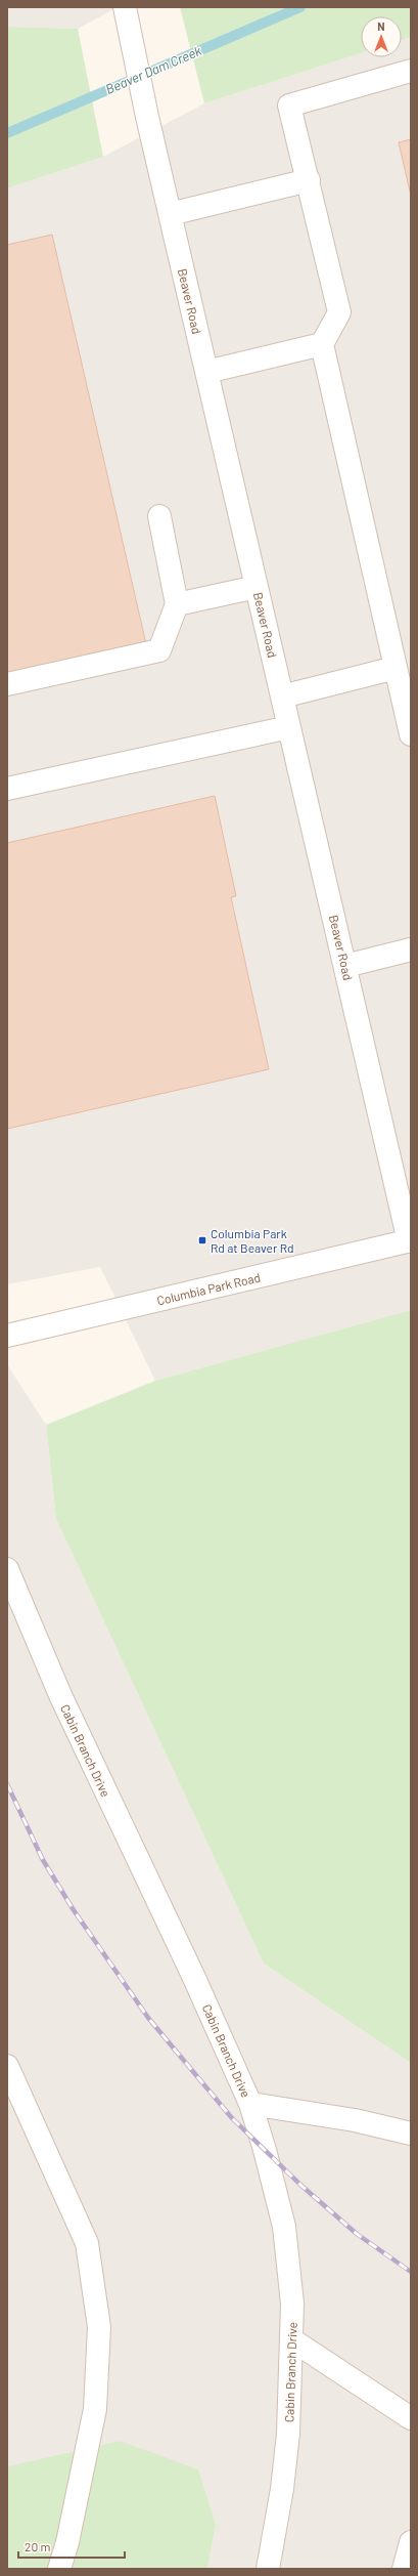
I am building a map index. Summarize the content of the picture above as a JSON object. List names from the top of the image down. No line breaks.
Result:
{"streets":{"street":["Beaver Road","Columbia Park Road","Cabin Branch Drive"]},"crossings":[["Beaver Road","Columbia Park Road"]],"water":["Beaver Dam Creek"],"places":{"transit":["Columbia Park Rd at Beaver Rd"]},"scale_bar":"20 m","north":"top"}
